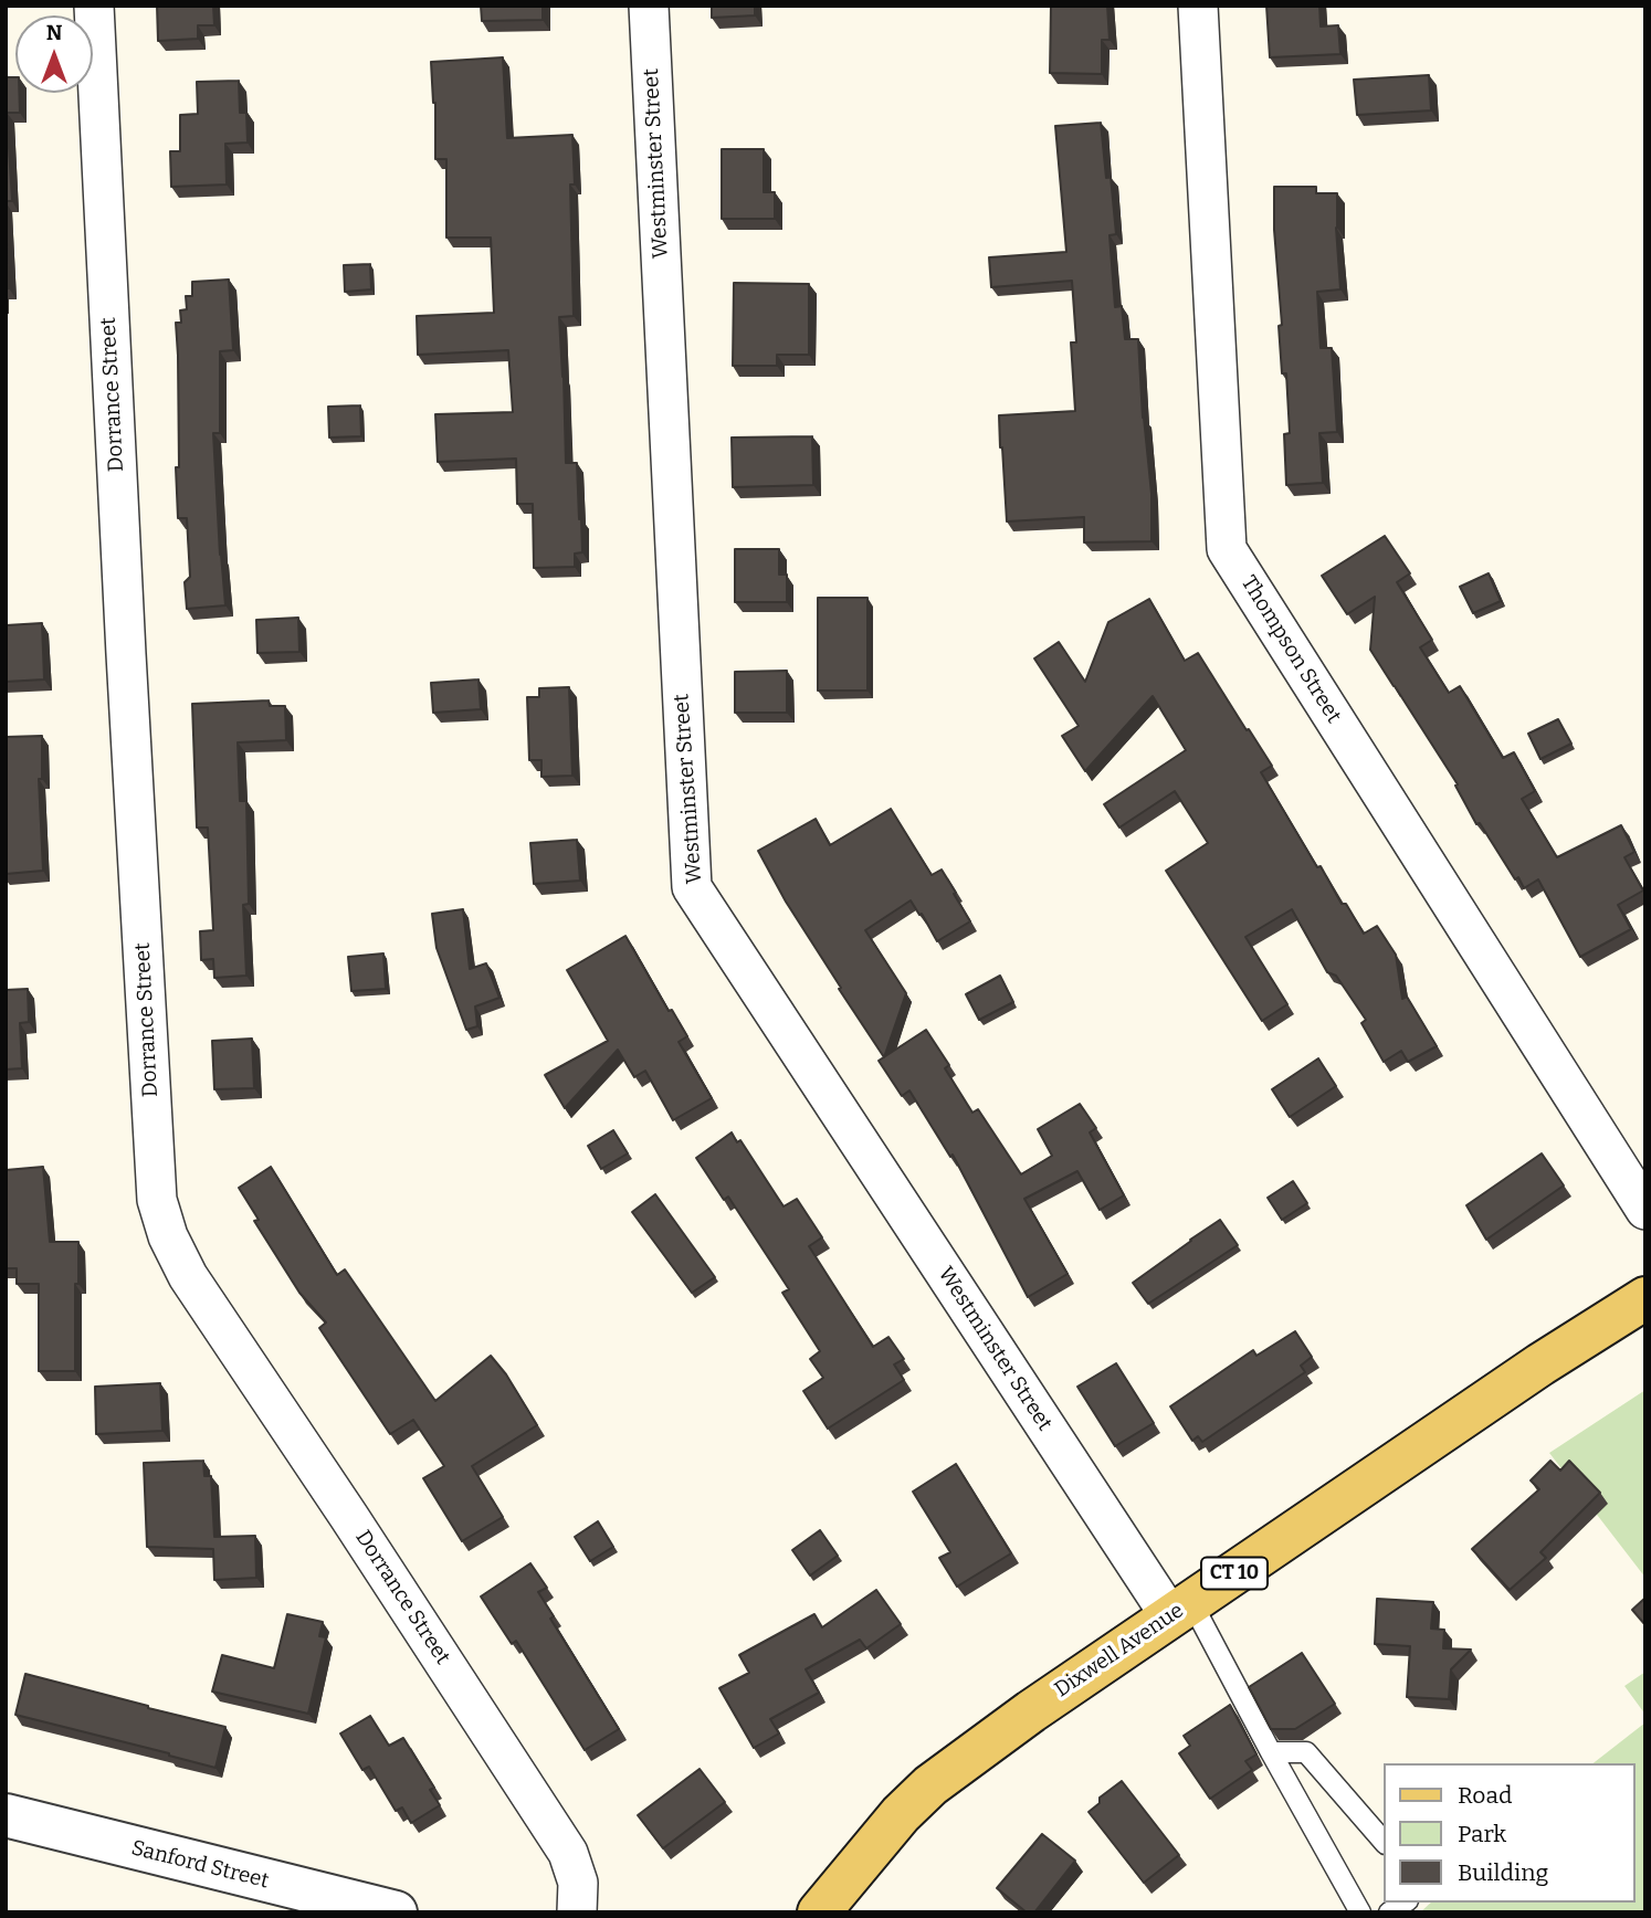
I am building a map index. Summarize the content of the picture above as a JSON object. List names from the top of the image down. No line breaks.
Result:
{"streets":{"main road":["CT 10","Dixwell Avenue"],"street":["Westminster Street","Dorrance Street","Thompson Street","Sanford Street"]},"crossings":[["Westminster Street","Dixwell Avenue"]],"legend":["Road","Park","Building"],"north":"top"}
